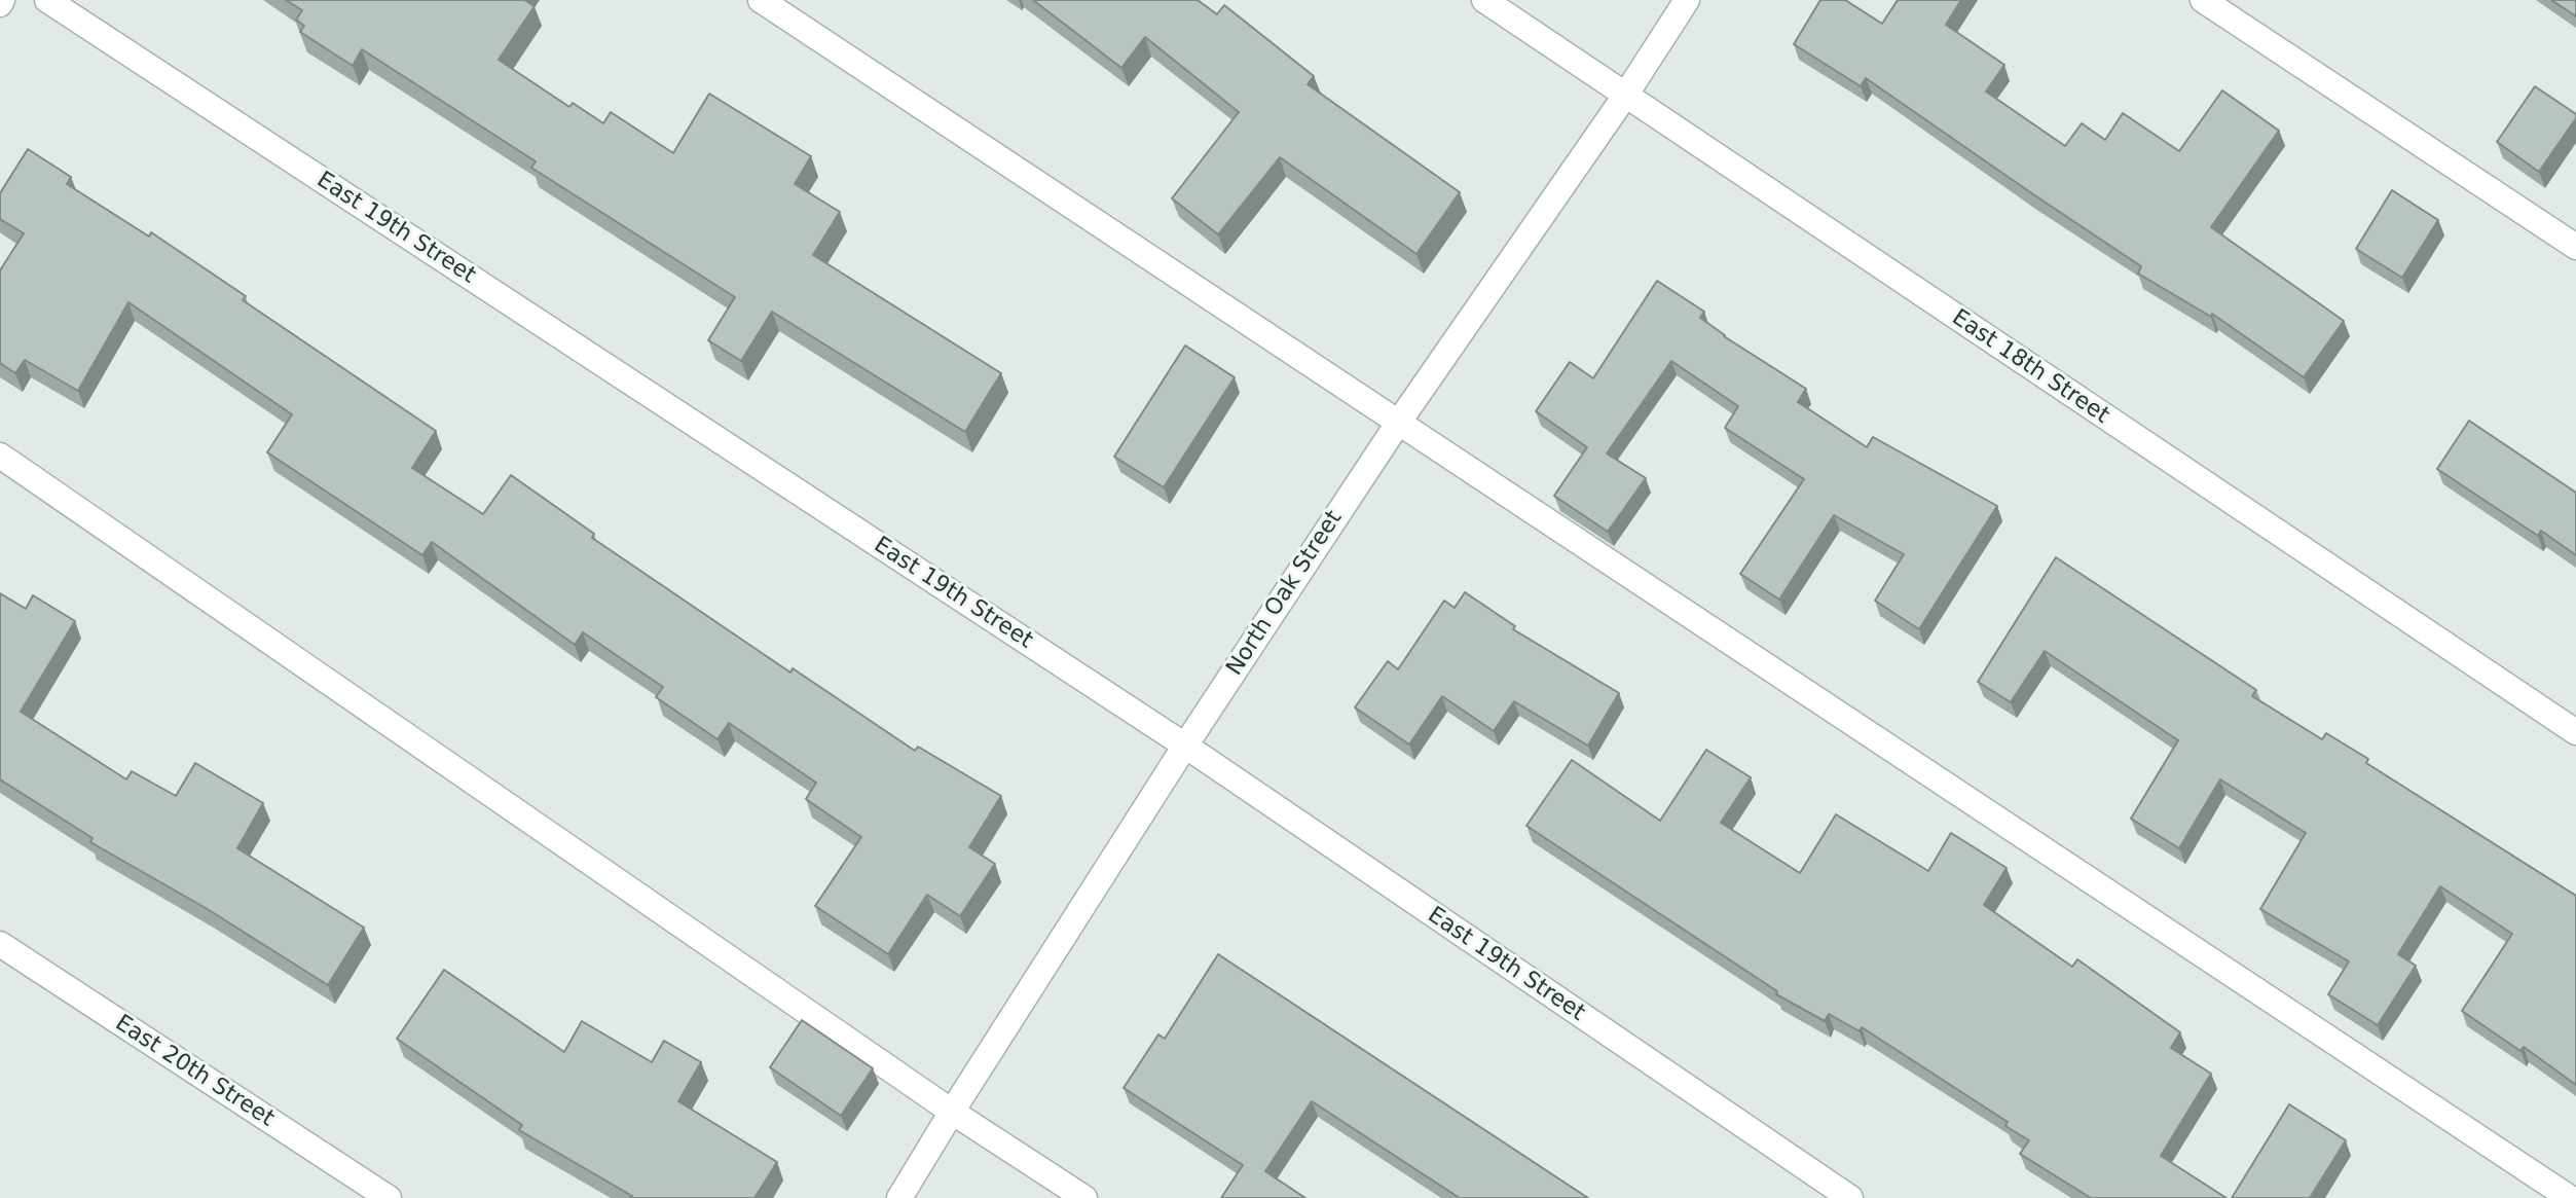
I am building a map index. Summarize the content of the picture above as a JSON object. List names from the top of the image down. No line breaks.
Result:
{"streets":{"street":["East 19th Street","East 18th Street","North Oak Street","East 20th Street"]},"crossings":[["East 19th Street","North Oak Street"],["East 18th Street","North Oak Street"]]}
